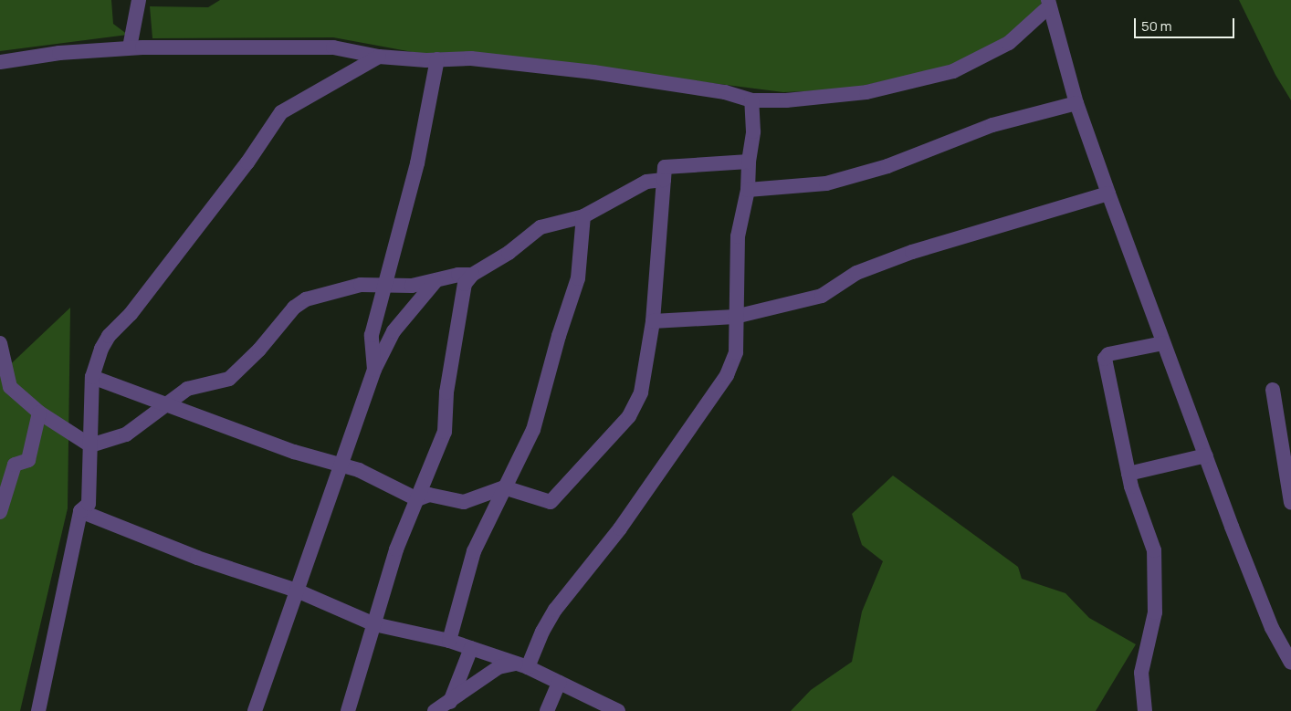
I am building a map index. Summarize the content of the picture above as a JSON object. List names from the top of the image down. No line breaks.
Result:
{"scale_bar":"50 m"}
